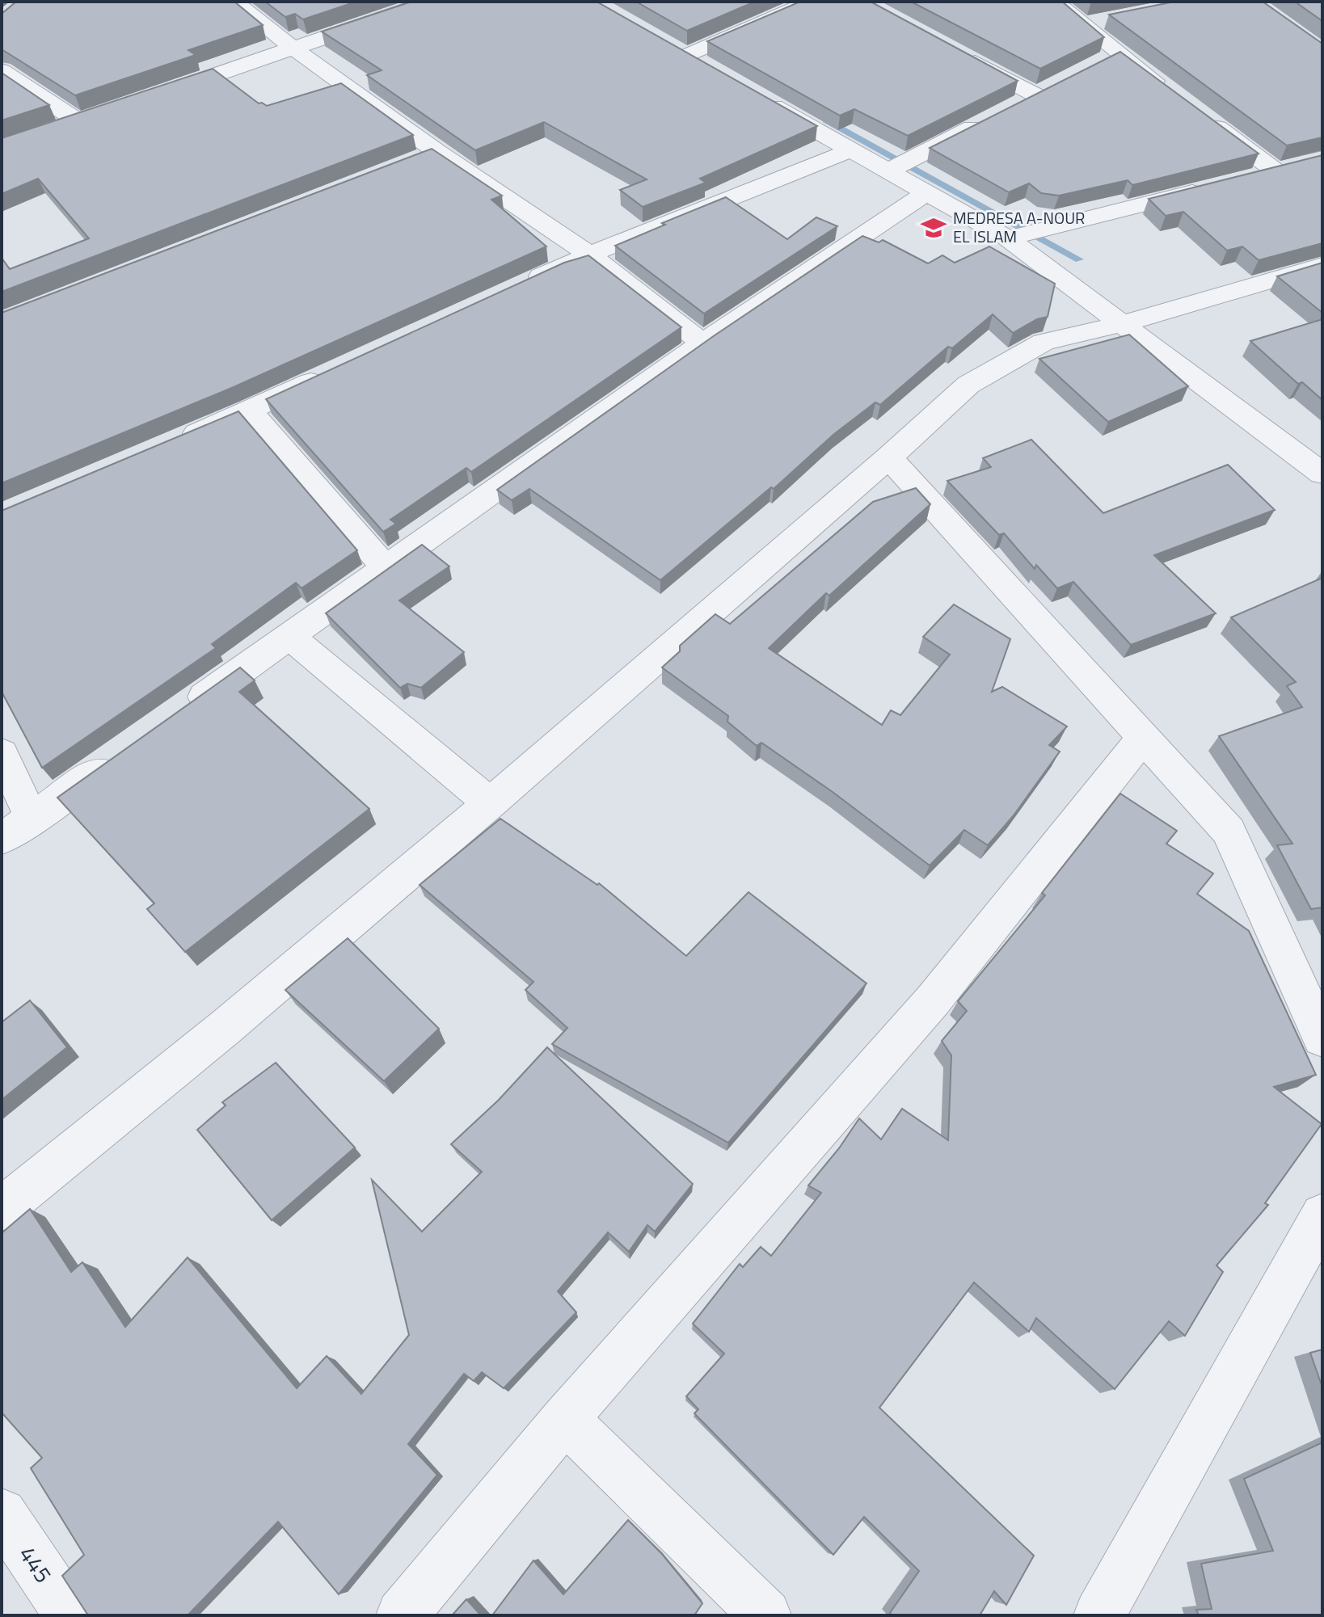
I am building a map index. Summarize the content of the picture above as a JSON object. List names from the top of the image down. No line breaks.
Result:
{"streets":{"street":["445"]},"places":{"school or university":["MEDRESA A-NOUR EL ISLAM"]}}
